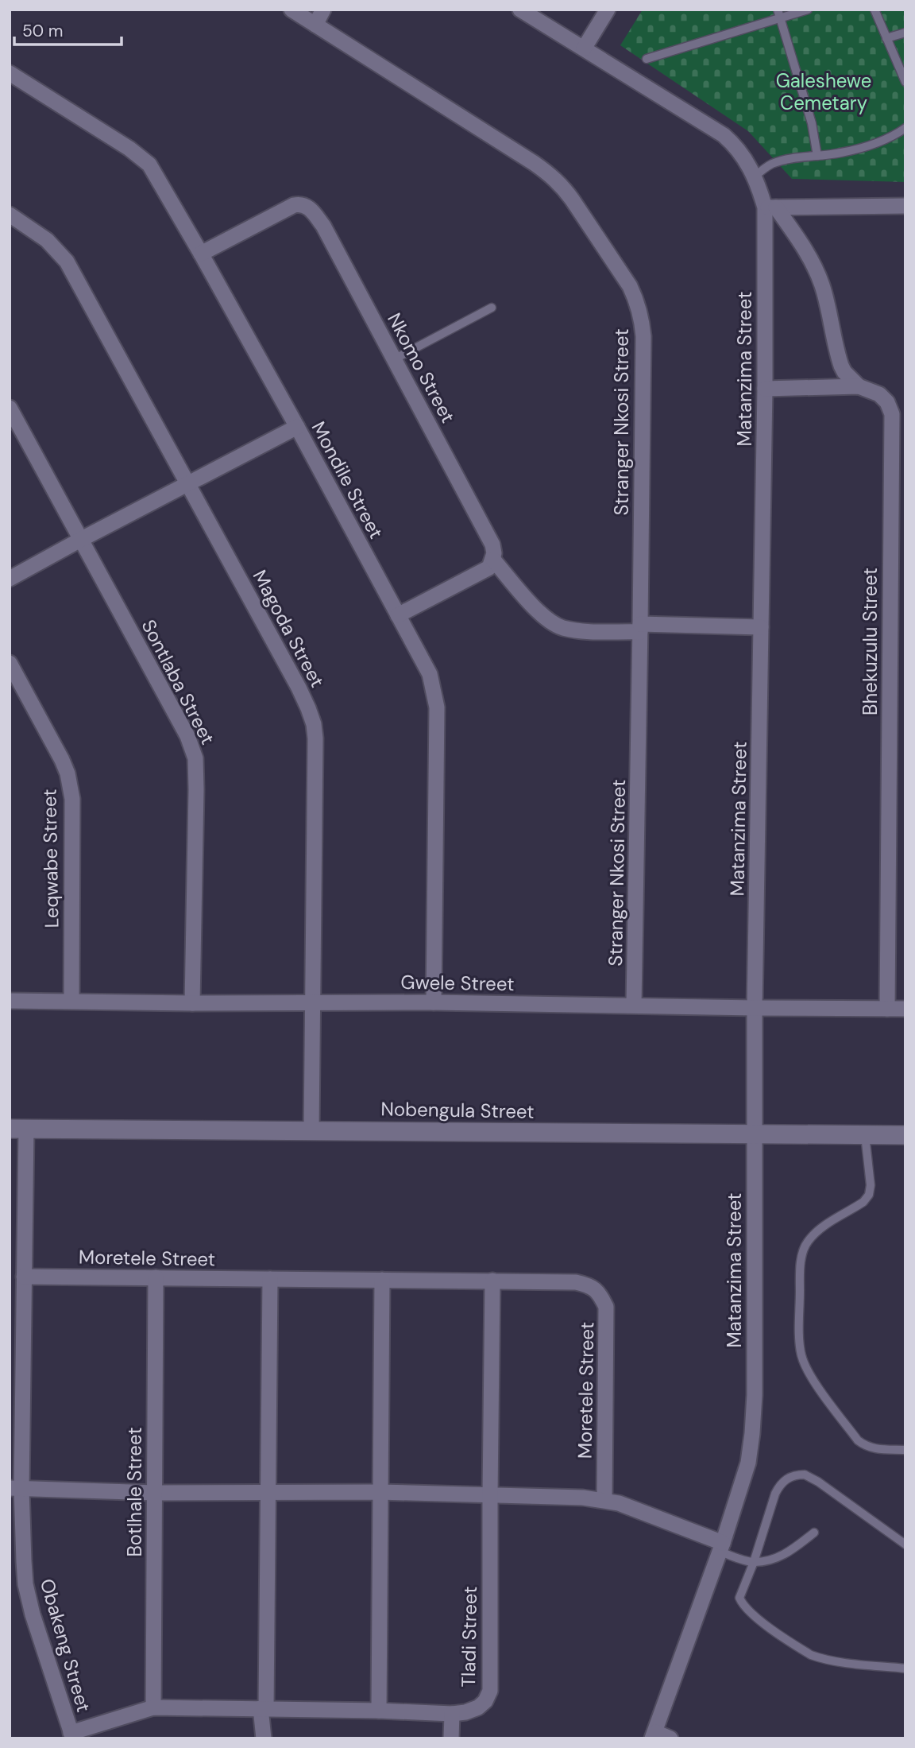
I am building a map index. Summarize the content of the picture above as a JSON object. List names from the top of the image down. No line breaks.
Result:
{"streets":{"street":["Nkomo Street","Matanzima Street","Stranger Nkosi Street","Mondile Street","Magoda Street","Bhekuzulu Street","Sontlaba Street","Leqwabe Street","Gwele Street","Nobengula Street","Moretele Street","Botlhale Street","Tladi Street","Obakeng Street"]},"crossings":[["Nkomo Street","Mondile Street"],["Matanzima Street","Bhekuzulu Street"],["Matanzima Street","Gwele Street"],["Matanzima Street","Nobengula Street"],["Stranger Nkosi Street","Gwele Street"],["Mondile Street","Gwele Street"],["Magoda Street","Gwele Street"],["Magoda Street","Nobengula Street"],["Bhekuzulu Street","Gwele Street"],["Sontlaba Street","Gwele Street"],["Leqwabe Street","Gwele Street"],["Nobengula Street","Obakeng Street"],["Moretele Street","Botlhale Street"],["Moretele Street","Tladi Street"],["Moretele Street","Obakeng Street"],["Botlhale Street","Tladi Street"],["Tladi Street","Obakeng Street"]],"parks":["Galeshewe Cemetary"],"scale_bar":"50 m"}
